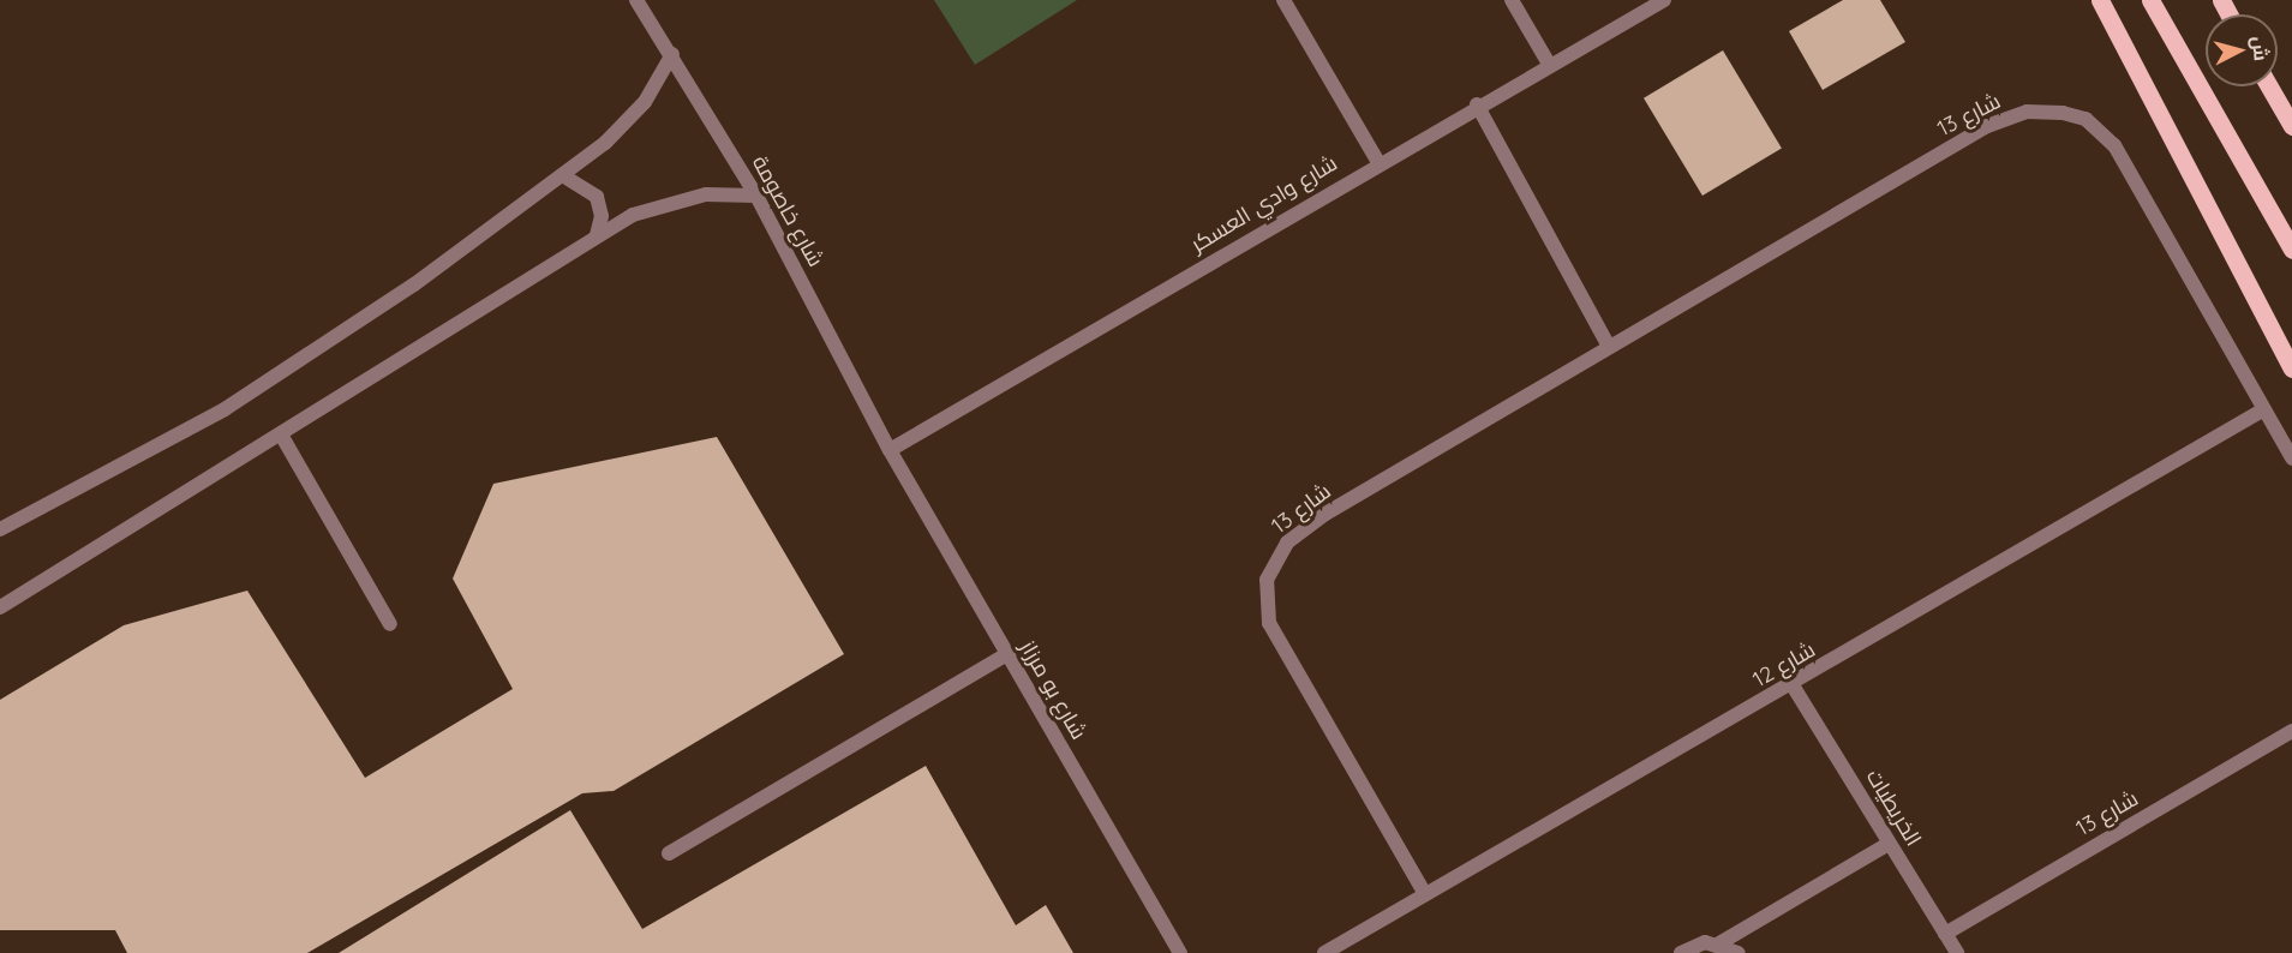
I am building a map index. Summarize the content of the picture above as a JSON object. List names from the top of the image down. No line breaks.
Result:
{"streets":{"street":["شارع 13","شارع وادي العسكر","شارع خاصومة","شارع 12","شارع بو مرزاز","الخريطيات"]},"crossings":[["شارع 13","شارع 12"],["شارع 13","الخريطيات"],["شارع وادي العسكر","شارع خاصومة"],["شارع وادي العسكر","شارع بو مرزاز"],["شارع خاصومة","شارع بو مرزاز"],["شارع 12","الخريطيات"]],"north":"right"}
